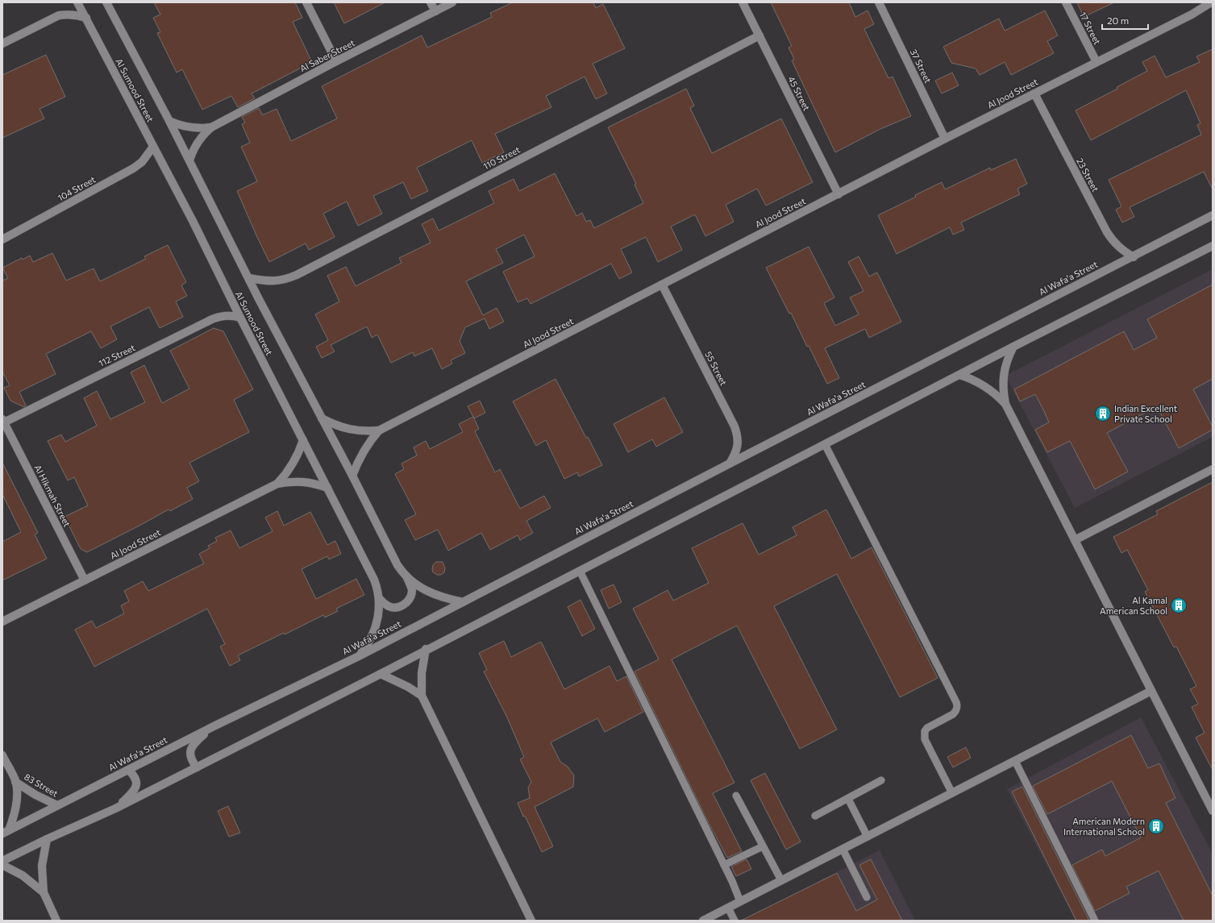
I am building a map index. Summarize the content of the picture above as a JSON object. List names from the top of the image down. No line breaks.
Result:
{"streets":{"street":["17 Street","Al Saber Street","37 Street","Al Sumood Street","45 Street","Al Jood Street","110 Street","23 Street","104 Street","Al Wafa'a Street","112 Street","55 Street","Al Hikmah Street","83 Street"]},"crossings":[["17 Street","Al Jood Street"],["Al Saber Street","Al Sumood Street"],["37 Street","Al Jood Street"],["Al Sumood Street","Al Jood Street"],["Al Sumood Street","110 Street"],["Al Sumood Street","104 Street"],["Al Sumood Street","Al Wafa'a Street"],["Al Sumood Street","112 Street"],["45 Street","Al Jood Street"],["45 Street","110 Street"],["Al Jood Street","23 Street"],["Al Jood Street","55 Street"],["Al Jood Street","Al Hikmah Street"],["23 Street","Al Wafa'a Street"],["Al Wafa'a Street","55 Street"],["Al Wafa'a Street","83 Street"],["112 Street","Al Hikmah Street"]],"places":{"building":["Indian Excellent Private School","Al Kamal American School","American Modern International School"]},"scale_bar":"20 m"}
